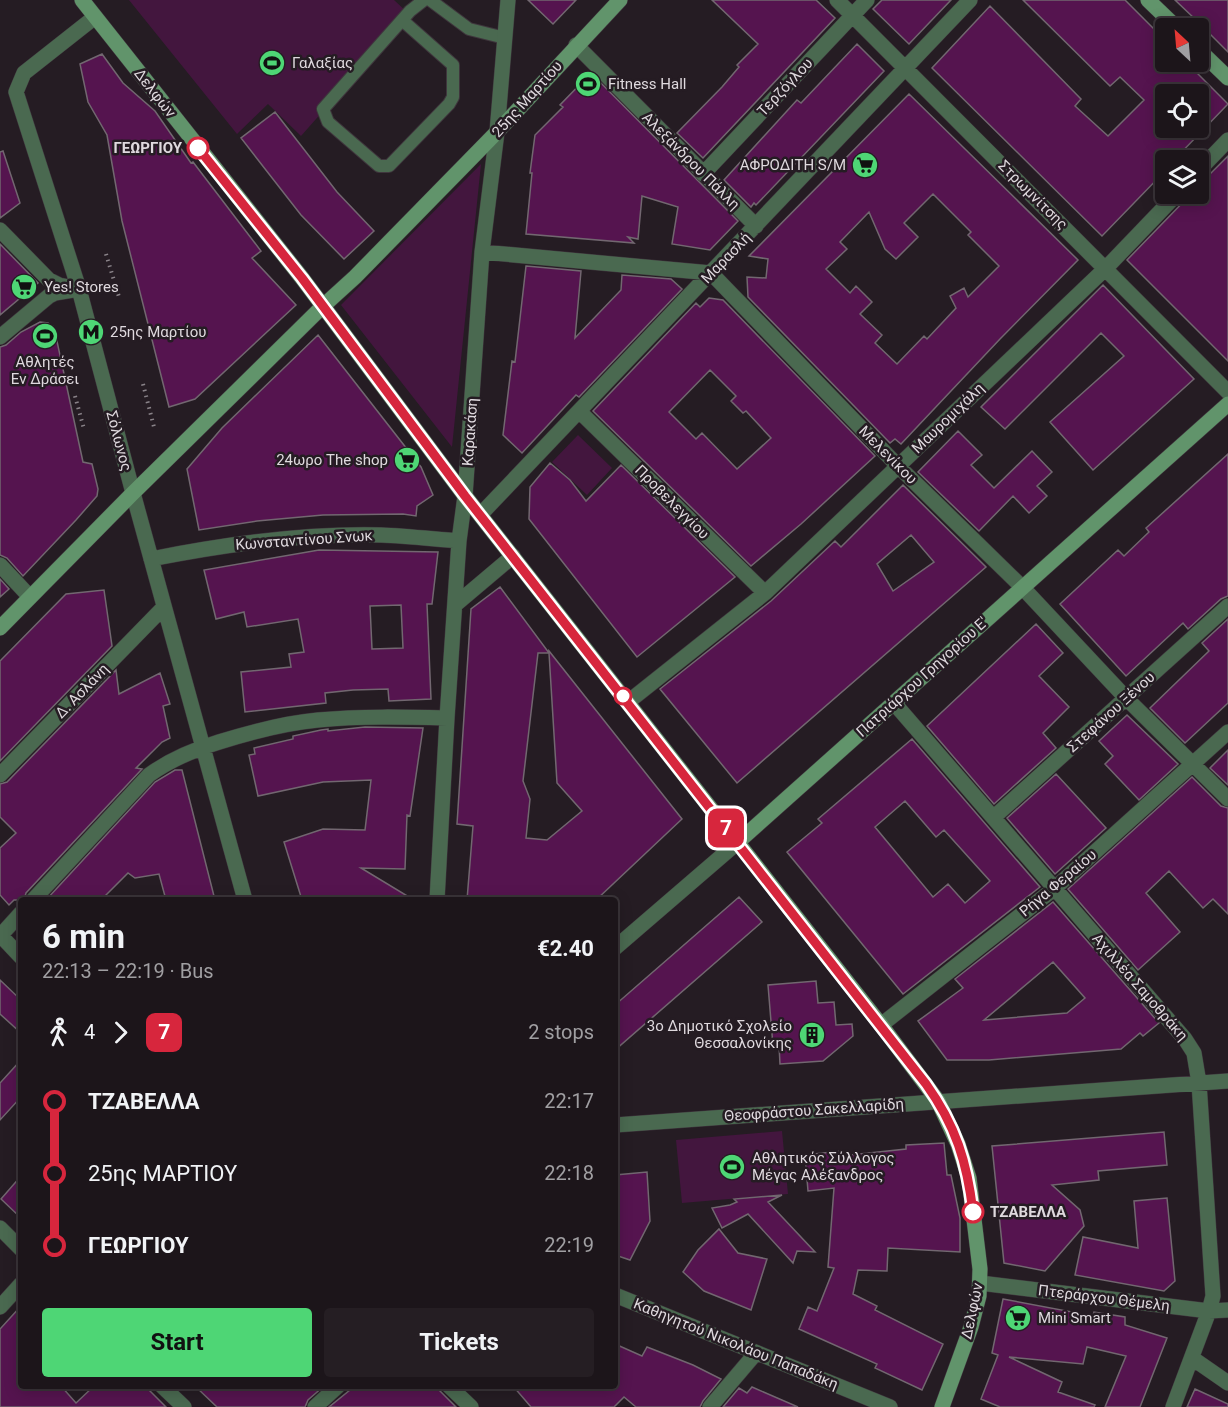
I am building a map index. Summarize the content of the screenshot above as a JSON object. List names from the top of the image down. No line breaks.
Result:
{"streets":{"main road":["Δελφών","25ης Μαρτίου","Πατριάρχου Γρηγορίου Ε'"],"street":["Τερζόγλου","Αλεξάνδρου Πάλλη","Στρωμνίτσης","Μαρασλή","Μαυρομιχάλη","Καρακάση","Σόλωνος","Μελενίκου","Προβελεγγίου","Κωνσταντίνου Σνωκ","Δ. Ασλάνη","Στεφάνου Ξένου","Ρήγα Φεραίου","Αχιλλέα Σαμοθράκη","Θεοφράστου Σακελλαρίδη","Πτεράρχου Θέμελη","Καθηγητού Νικολάου Παπαδάκη"]},"crossings":[["Τερζόγλου","Αλεξάνδρου Πάλλη"],["Τερζόγλου","Στρωμνίτσης"],["Δελφών","25ης Μαρτίου"],["Δελφών","Μαρασλή"],["Δελφών","Μαυρομιχάλη"],["Δελφών","Καρακάση"],["Δελφών","Σόλωνος"],["Δελφών","Πατριάρχου Γρηγορίου Ε'"],["Δελφών","Ρήγα Φεραίου"],["Δελφών","Θεοφράστου Σακελλαρίδη"],["Δελφών","Πτεράρχου Θέμελη"],["25ης Μαρτίου","Αλεξάνδρου Πάλλη"],["25ης Μαρτίου","Καρακάση"],["25ης Μαρτίου","Σόλωνος"],["Αλεξάνδρου Πάλλη","Μαρασλή"],["Στρωμνίτσης","Μαρασλή"],["Στρωμνίτσης","Μαυρομιχάλη"],["Μαρασλή","Μελενίκου"],["Μαρασλή","Προβελεγγίου"],["Μαυρομιχάλη","Μελενίκου"],["Μαυρομιχάλη","Προβελεγγίου"],["Καρακάση","Κωνσταντίνου Σνωκ"],["Σόλωνος","Κωνσταντίνου Σνωκ"],["Σόλωνος","Δ. Ασλάνη"],["Μελενίκου","Πατριάρχου Γρηγορίου Ε'"],["Μελενίκου","Στεφάνου Ξένου"],["Μελενίκου","Ρήγα Φεραίου"],["Πατριάρχου Γρηγορίου Ε'","Αχιλλέα Σαμοθράκη"],["Στεφάνου Ξένου","Αχιλλέα Σαμοθράκη"],["Ρήγα Φεραίου","Αχιλλέα Σαμοθράκη"],["Αχιλλέα Σαμοθράκη","Θεοφράστου Σακελλαρίδη"],["Αχιλλέα Σαμοθράκη","Πτεράρχου Θέμελη"]],"places":{"sports":["Γαλαξίας","Fitness Hall","Αθλητές Εν Δράσει","Αθλητικός Σύλλογος Μέγας Αλέξανδρος"],"other":["ΓΕΩΡΓΙΟΥ","ΤΖΑΒΕΛΛΑ"],"supermarket":["ΑΦΡΟΔΙΤΗ S/M","Yes! Stores","24ωρο The shop","Mini Smart"],"metro station":["25ης Μαρτίου"],"building":["3ο Δημοτικό Σχολείο Θεσσαλονίκης"]},"lines":["bus line 7"],"north":"top left","page":{"on_map":"7","heading":["6 min","22:13 – 22:19 · Bus","€2.40"],"legs":["4","7","2 stops"],"list":[{"name":"ΤΖΑΒΕΛΛΑ","value":"22:17"},{"name":"25ης ΜΑΡΤΙΟΥ","value":"22:18"},{"name":"ΓΕΩΡΓΙΟΥ","value":"22:19"}],"buttons":["Start","Tickets"]}}
